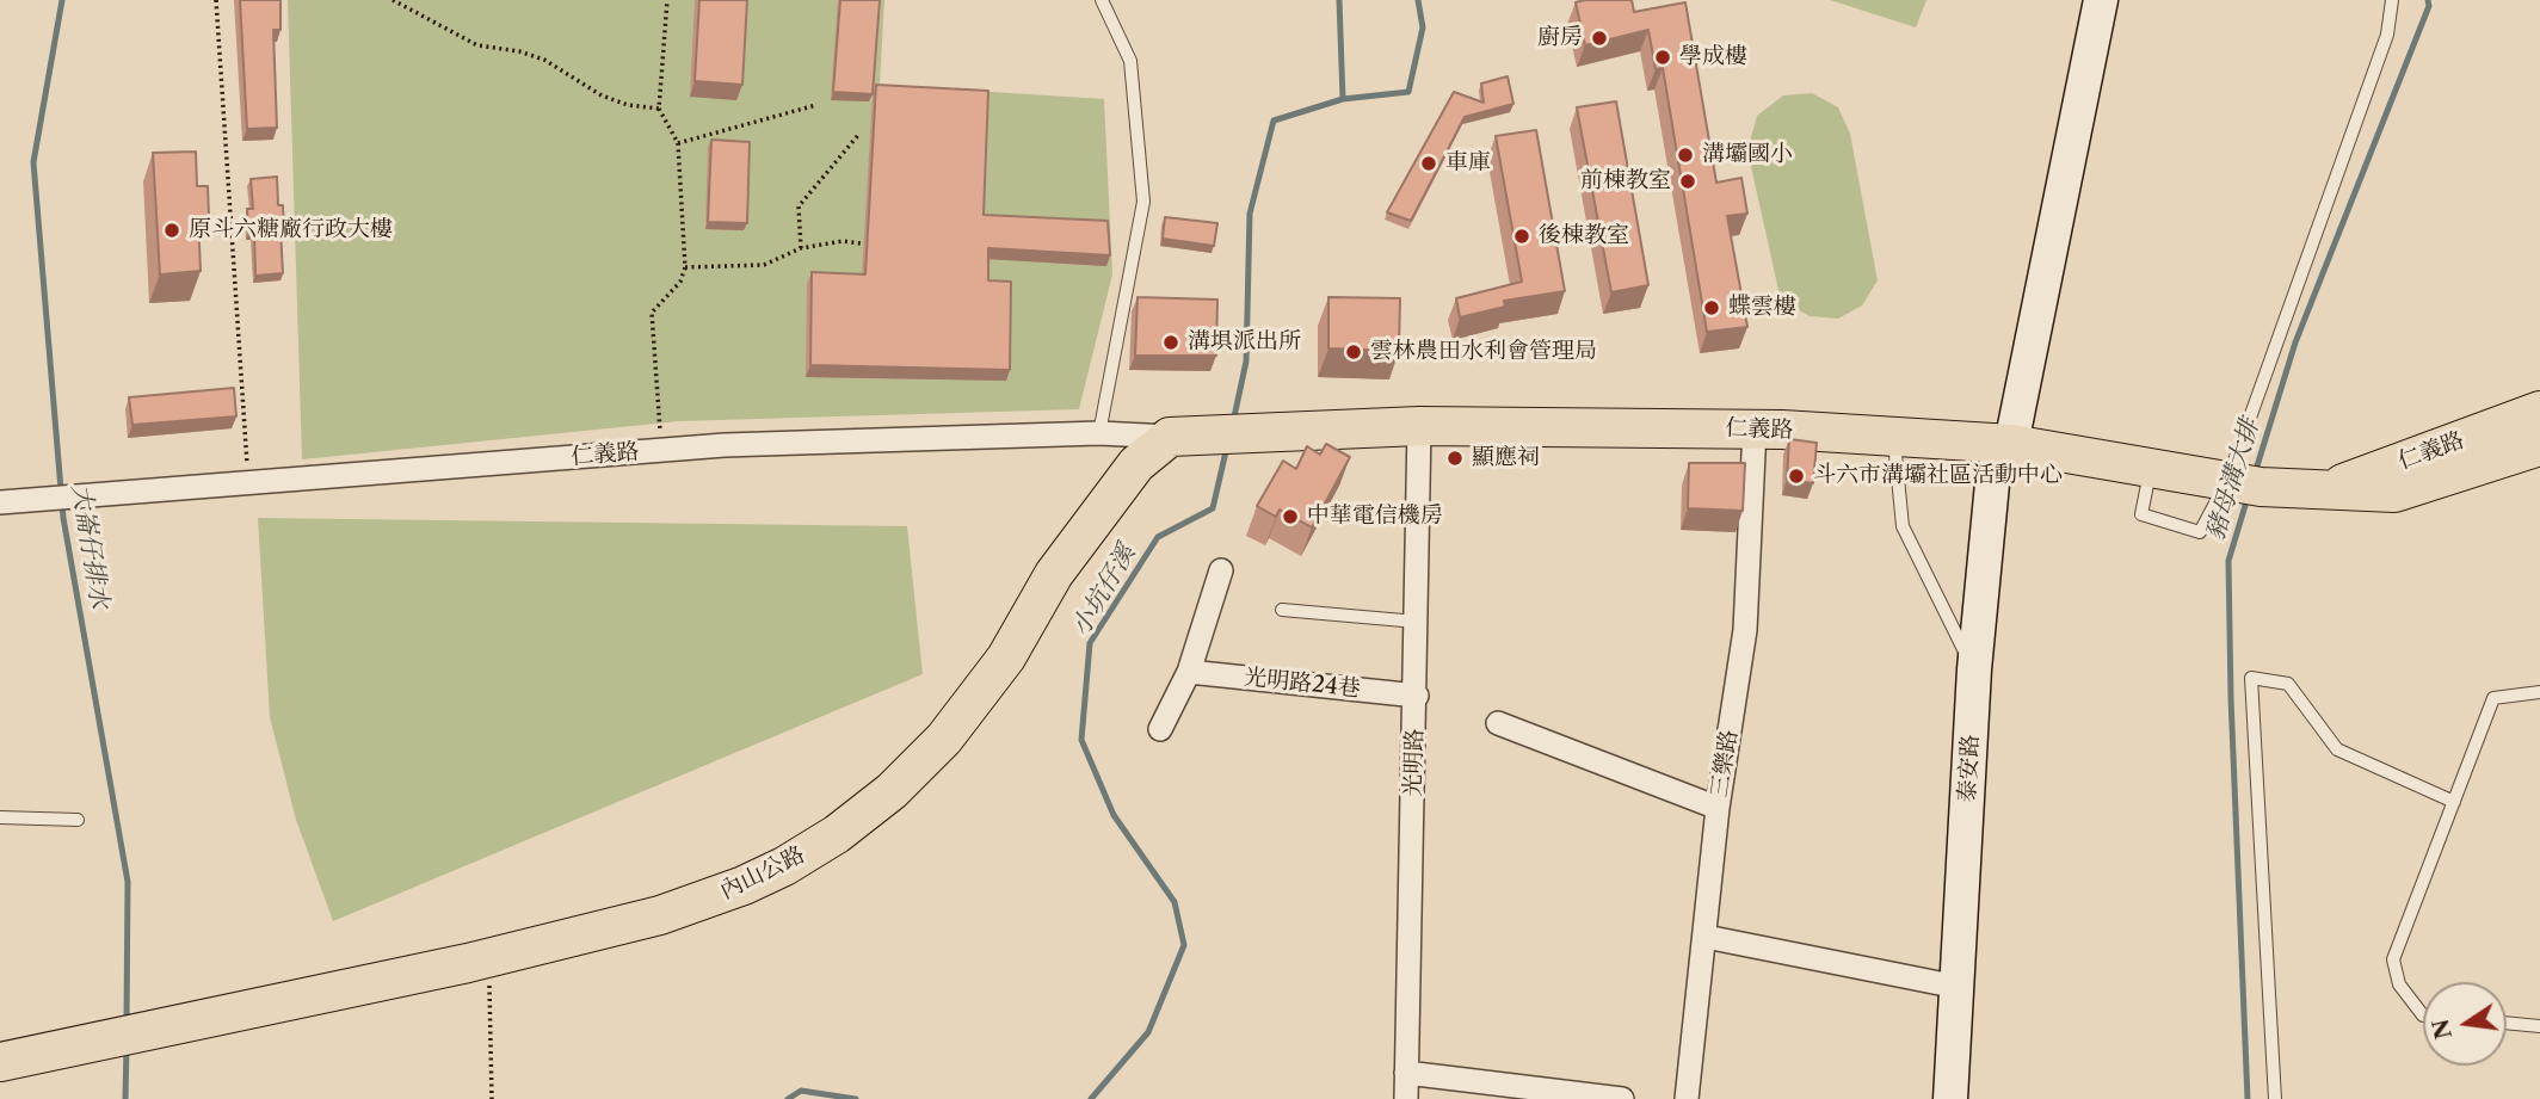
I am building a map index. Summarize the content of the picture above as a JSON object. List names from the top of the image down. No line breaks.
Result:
{"streets":{"main road":["仁義路","內山公路"],"street":["光明路24巷","光明路","三樂路","泰安路"]},"crossings":[["仁義路","光明路"],["仁義路","三樂路"],["仁義路","泰安路"],["仁義路","內山公路"],["光明路24巷","光明路"]],"water":["豬母溝大排","大崙仔排水","小坑仔溪"],"places":["廚房","學成樓","溝壩國小","車庫","前棟教室","原斗六糖廠行政大樓","後棟教室","蝶雲樓","溝埧派出所","雲林農田水利會管理局","顯應祠","斗六市溝壩社區活動中心","中華電信機房"],"north":"left"}
